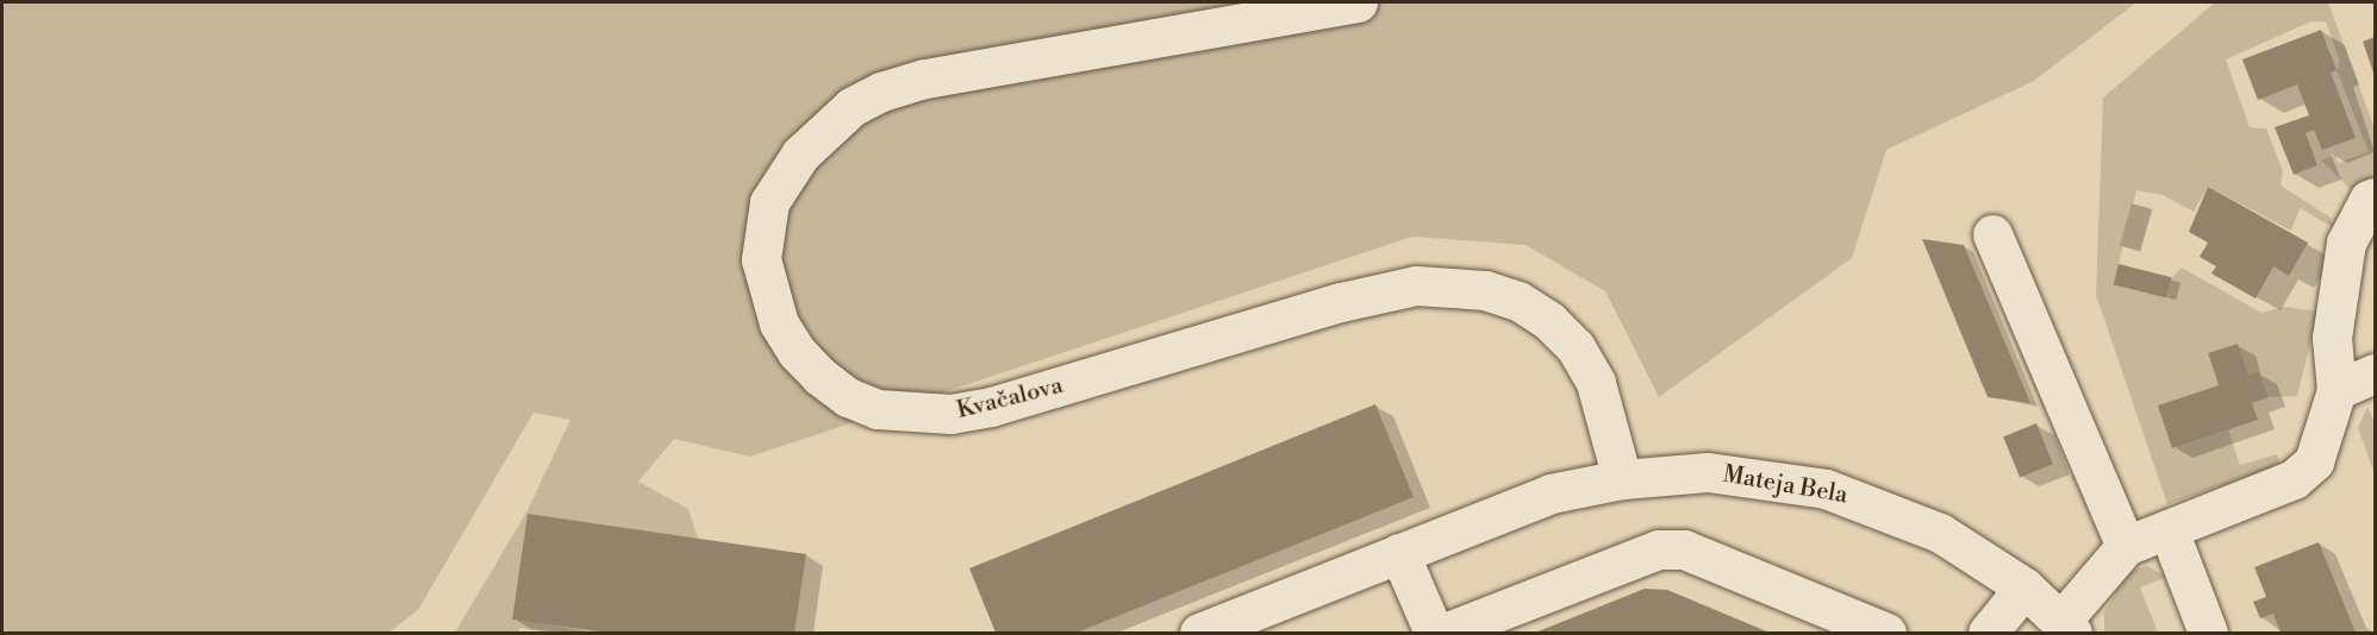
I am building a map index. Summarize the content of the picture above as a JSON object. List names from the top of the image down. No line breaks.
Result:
{"streets":{"street":["Kvačalova","Mateja Bela"]},"crossings":[["Kvačalova","Mateja Bela"]]}
